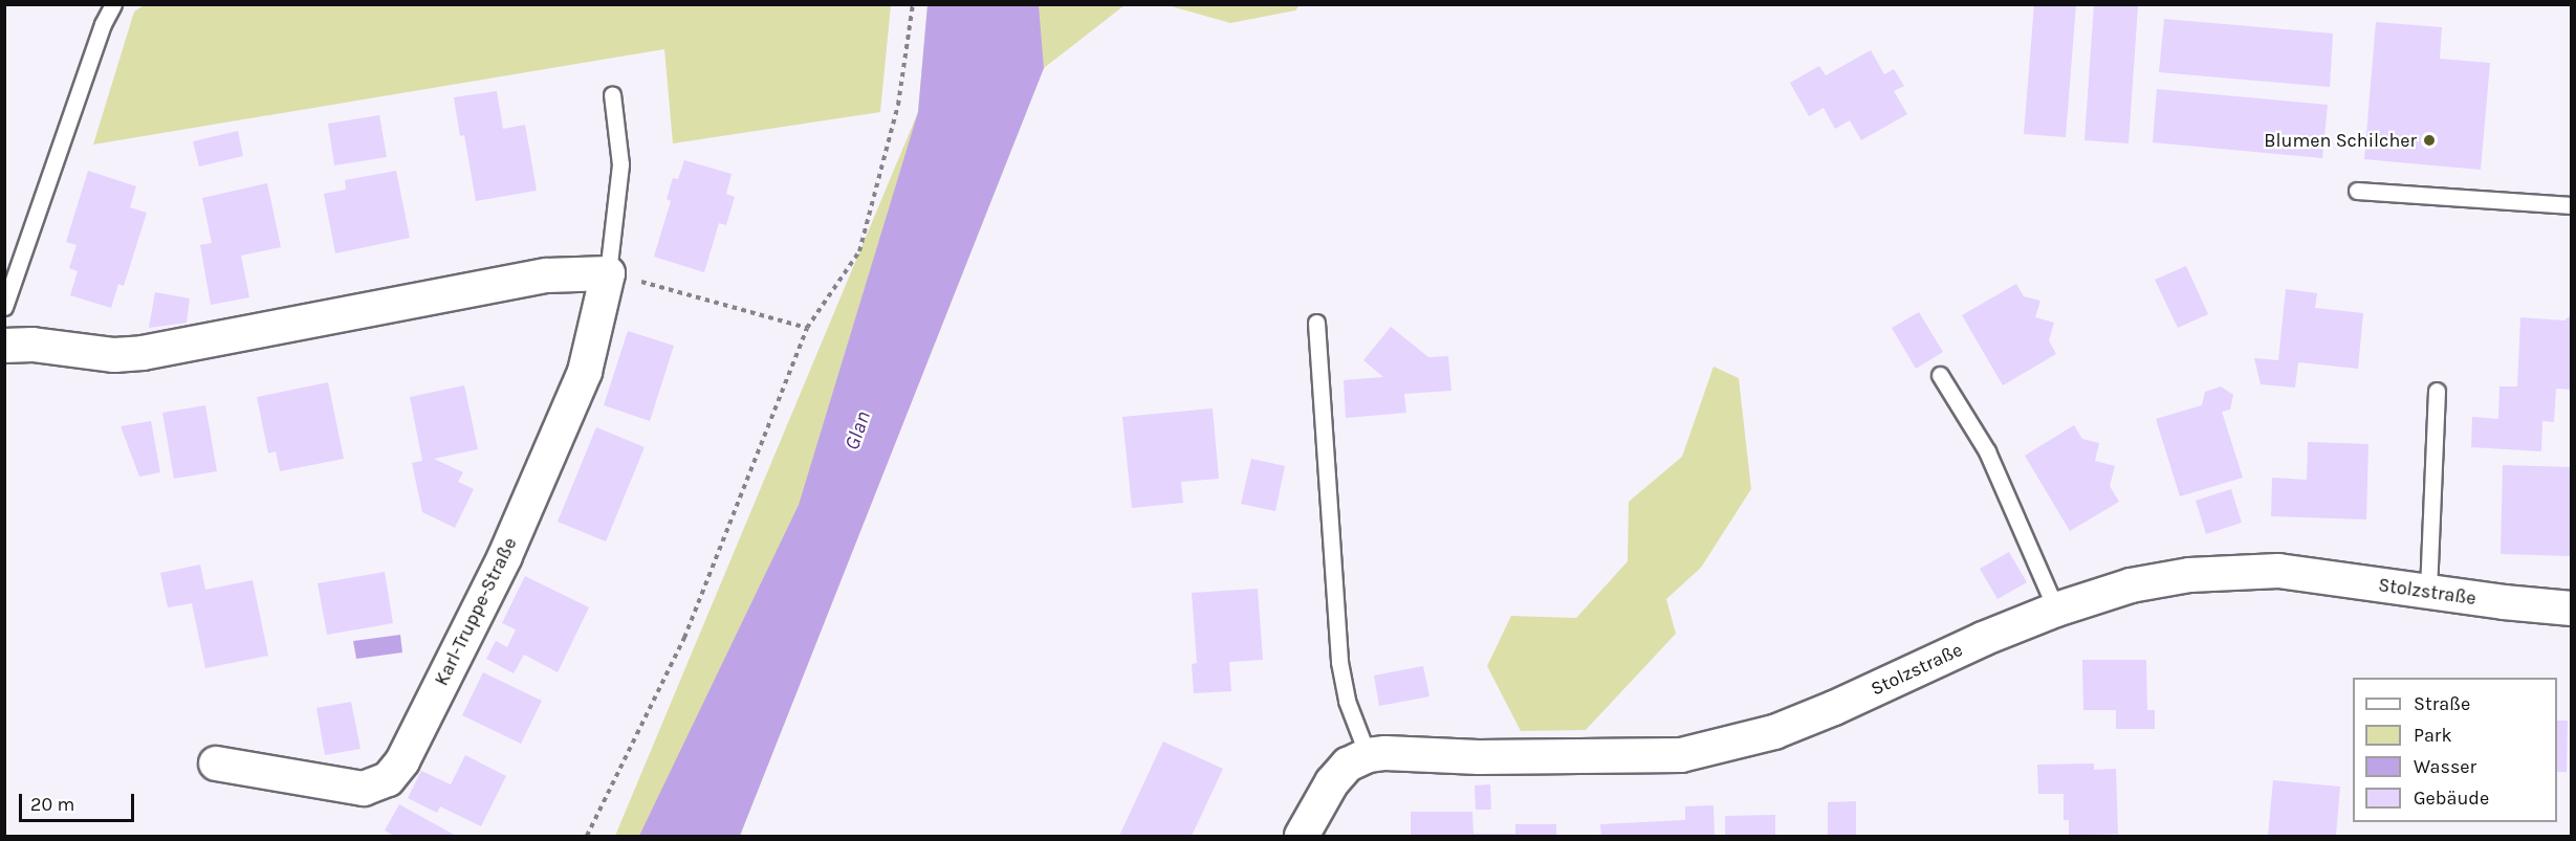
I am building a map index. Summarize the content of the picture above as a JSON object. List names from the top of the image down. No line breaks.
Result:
{"streets":{"street":["Stolzstraße","Karl-Truppe-Straße"]},"water":["Glan"],"places":["Blumen Schilcher"],"legend":["Straße","Park","Wasser","Gebäude"],"scale_bar":"20 m"}
